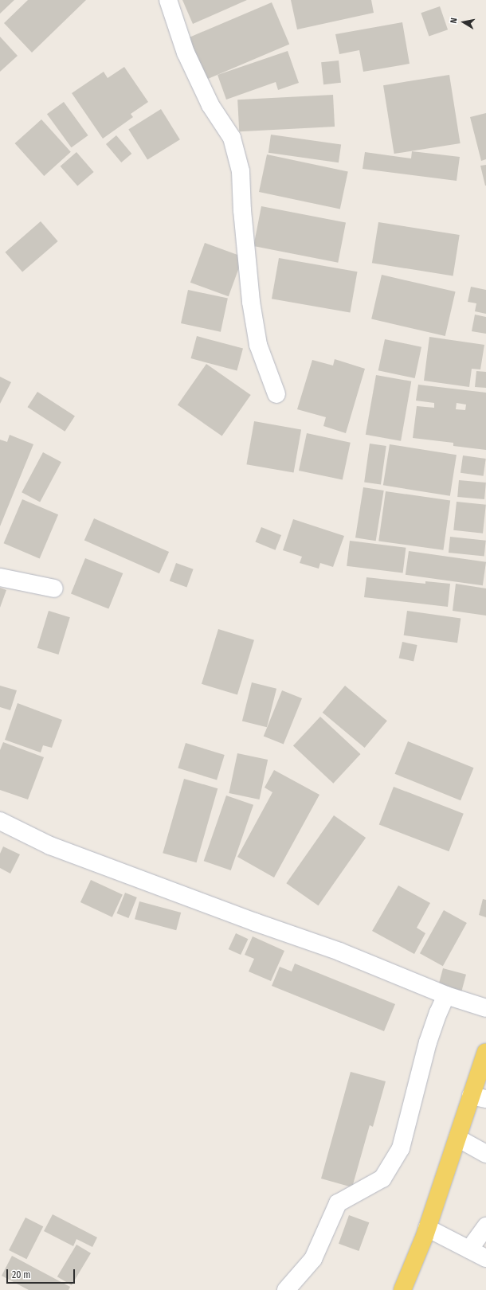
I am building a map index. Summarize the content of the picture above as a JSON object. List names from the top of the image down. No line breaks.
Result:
{"scale_bar":"20 m","north":"left"}
